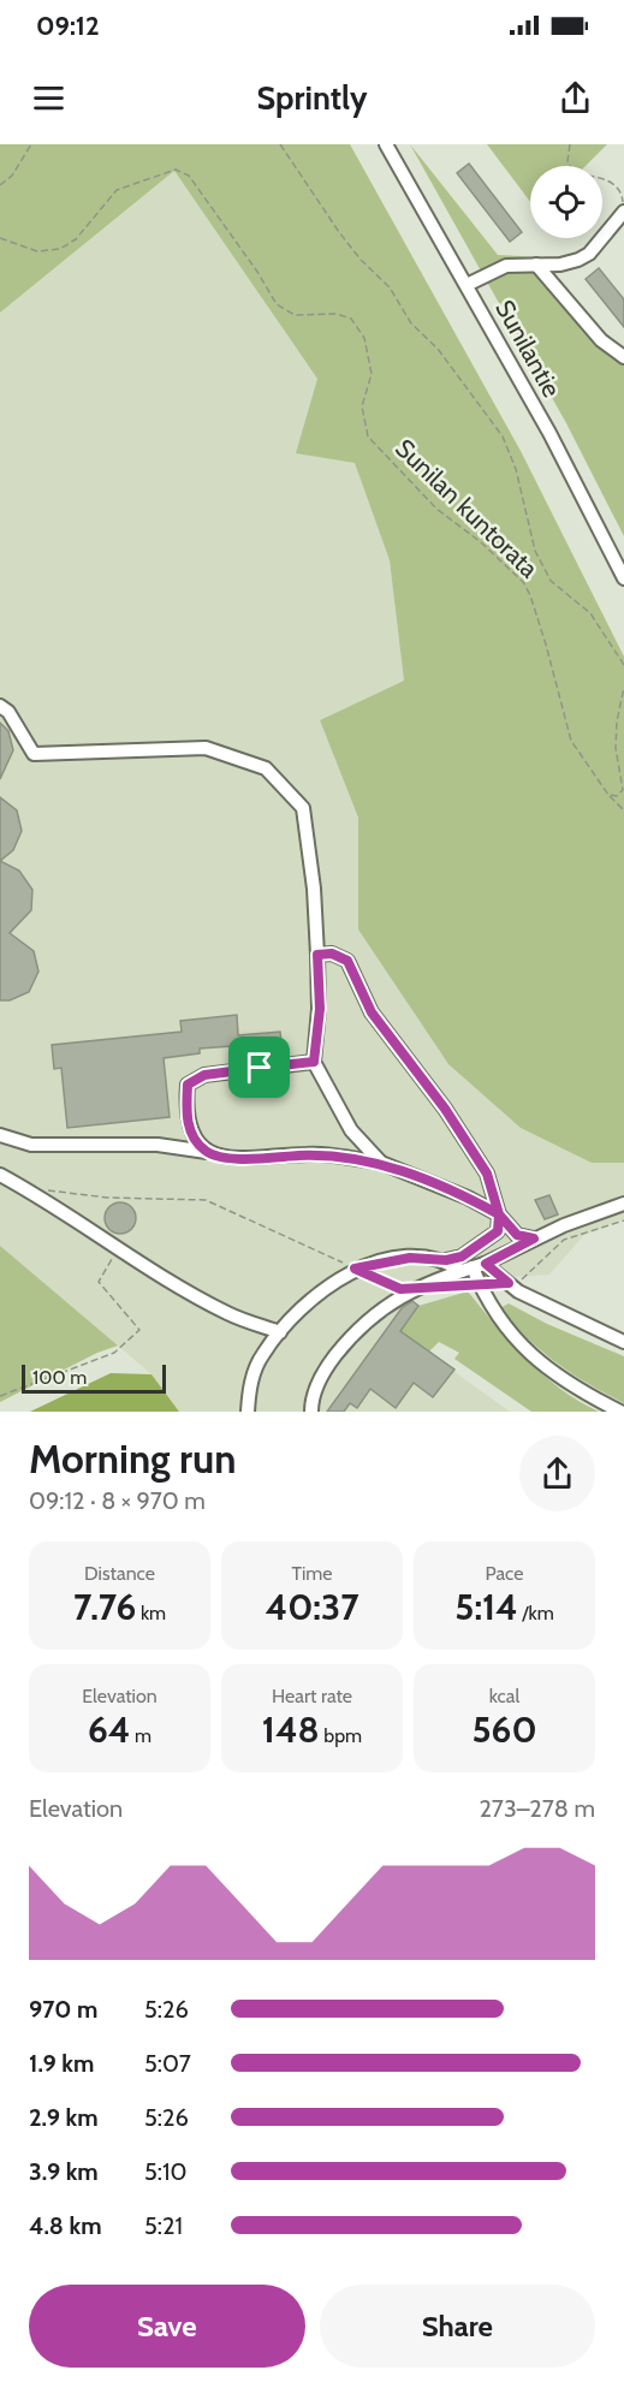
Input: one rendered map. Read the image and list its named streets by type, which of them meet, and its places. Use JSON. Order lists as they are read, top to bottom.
{
  "streets": {
    "street": ["Sunilantie"],
    "path": ["Sunilan kuntorata"]
  },
  "scale_bar": "100 m",
  "page": {
    "status": "09:12",
    "header": "Sprintly",
    "scale": "100 m",
    "heading": ["Morning run", "09:12 · 8 × 970 m"],
    "stats": [
      ["Distance", "7.76 km"],
      ["Time", "40:37"],
      ["Pace", "5:14 /km"],
      ["Elevation", "64 m"],
      ["Heart rate", "148 bpm"],
      ["kcal", "560"]
    ],
    "chart": ["Elevation", "273–278 m"],
    "list": [
      {
        "name": "970 m",
        "note": "5:26"
      },
      {
        "name": "1.9 km",
        "note": "5:07"
      },
      {
        "name": "2.9 km",
        "note": "5:26"
      },
      {
        "name": "3.9 km",
        "note": "5:10"
      },
      {
        "name": "4.8 km",
        "note": "5:21"
      }
    ],
    "buttons": ["Save", "Share"]
  }
}
